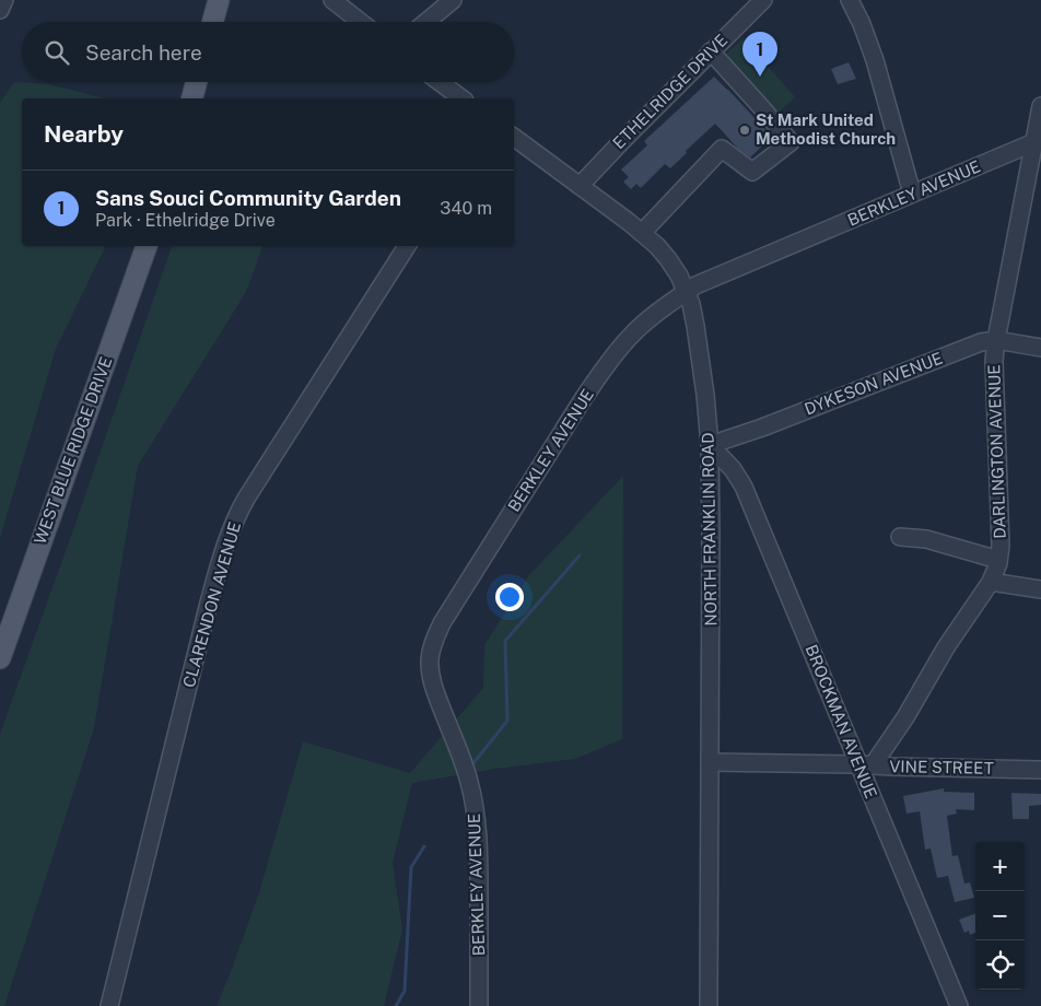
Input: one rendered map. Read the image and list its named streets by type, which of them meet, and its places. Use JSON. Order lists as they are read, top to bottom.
{
  "streets": {
    "main road": ["WEST BLUE RIDGE DRIVE"],
    "street": [
      "ETHELRIDGE DRIVE",
      "BERKLEY AVENUE",
      "DYKESON AVENUE",
      "DARLINGTON AVENUE",
      "NORTH FRANKLIN ROAD",
      "CLARENDON AVENUE",
      "BROCKMAN AVENUE",
      "VINE STREET"
    ]
  },
  "crossings": [
    ["ETHELRIDGE DRIVE", "NORTH FRANKLIN ROAD"],
    ["BERKLEY AVENUE", "DARLINGTON AVENUE"],
    ["BERKLEY AVENUE", "NORTH FRANKLIN ROAD"],
    ["DYKESON AVENUE", "DARLINGTON AVENUE"],
    ["DYKESON AVENUE", "NORTH FRANKLIN ROAD"],
    ["DYKESON AVENUE", "BROCKMAN AVENUE"],
    ["DARLINGTON AVENUE", "BROCKMAN AVENUE"],
    ["DARLINGTON AVENUE", "VINE STREET"],
    ["NORTH FRANKLIN ROAD", "BROCKMAN AVENUE"],
    ["NORTH FRANKLIN ROAD", "VINE STREET"],
    ["BROCKMAN AVENUE", "VINE STREET"]
  ],
  "places": ["St Mark United Methodist Church"],
  "page": {
    "search": "Search here",
    "pins": "1",
    "heading": "Nearby",
    "list": [
      {
        "mark": "1",
        "name": "Sans Souci Community Garden",
        "note": "Park · Ethelridge Drive",
        "value": "340 m"
      }
    ],
    "map_buttons": ["+", "−"]
  }
}
